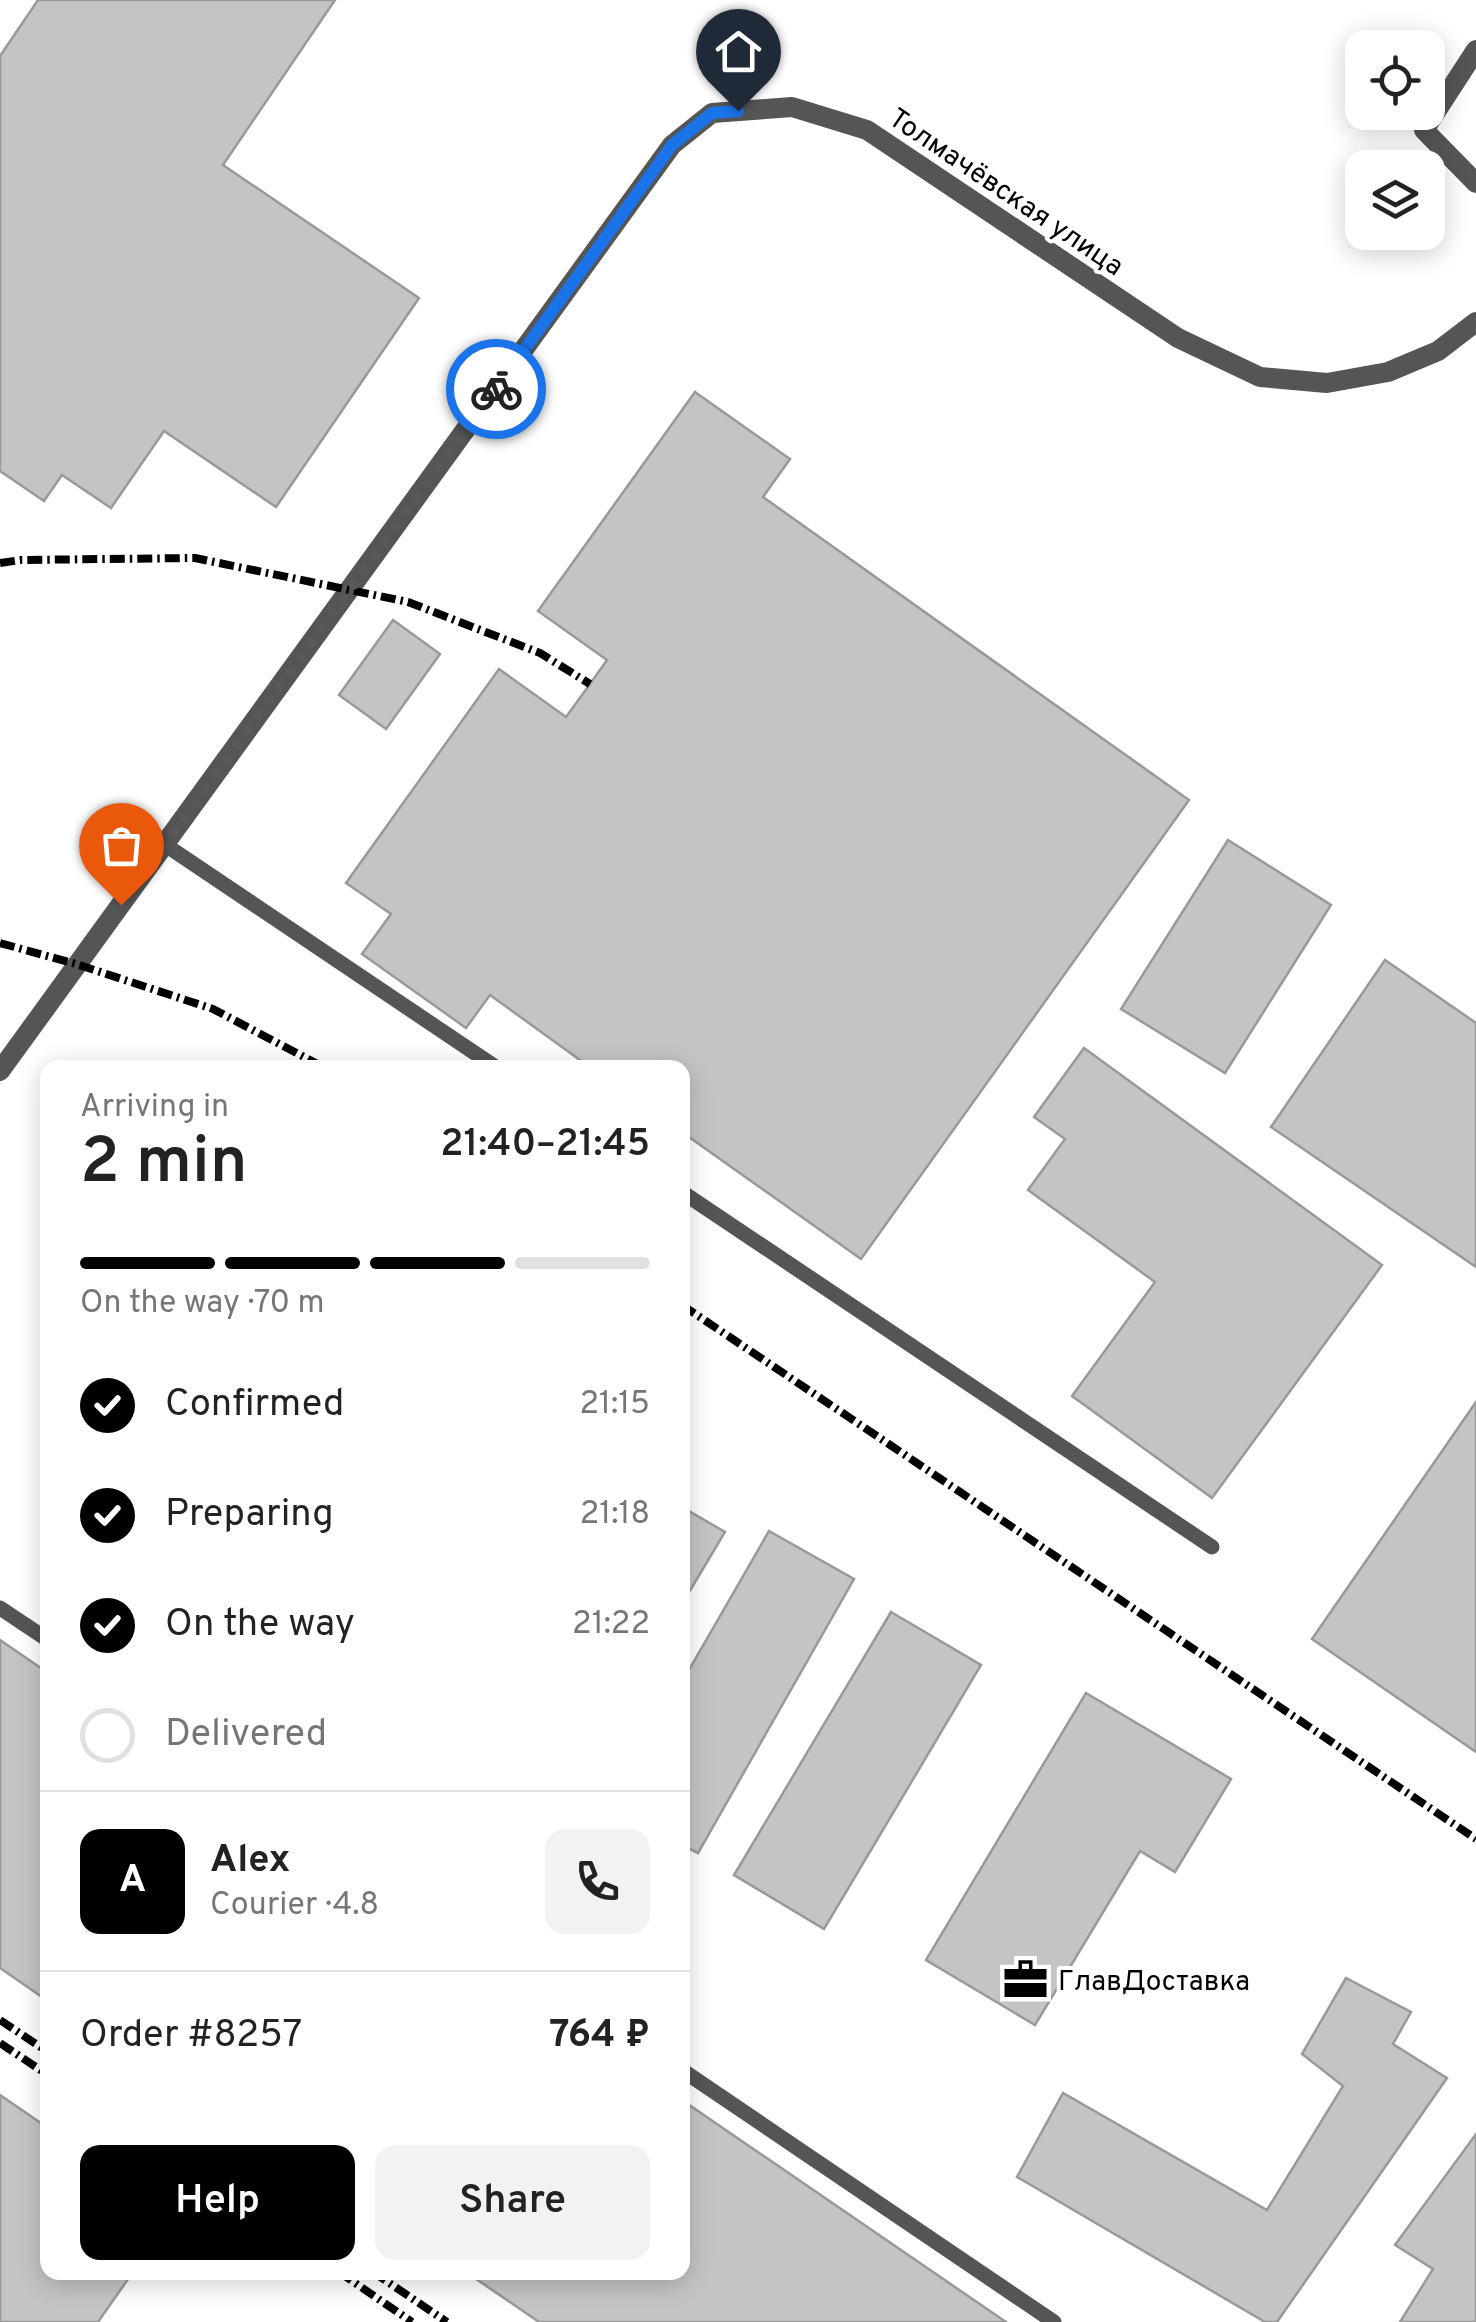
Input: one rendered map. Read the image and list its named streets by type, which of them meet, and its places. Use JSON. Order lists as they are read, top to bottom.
{
  "streets": {
    "street": ["Толмачёвская улица"]
  },
  "places": {
    "office": ["ГлавДоставка"]
  },
  "page": {
    "heading": ["2 min", "Arriving in", "21:40–21:45"],
    "panel": [
      "Alex",
      "Courier · 4.8",
      "Order #8257",
      "764 ₽"
    ],
    "bar": "On the way · 70 m",
    "list": [
      ["Confirmed", "21:15"],
      ["Preparing", "21:18"],
      ["On the way", "21:22"],
      "Delivered"
    ],
    "round": "A",
    "buttons": ["Help", "Share"]
  }
}
